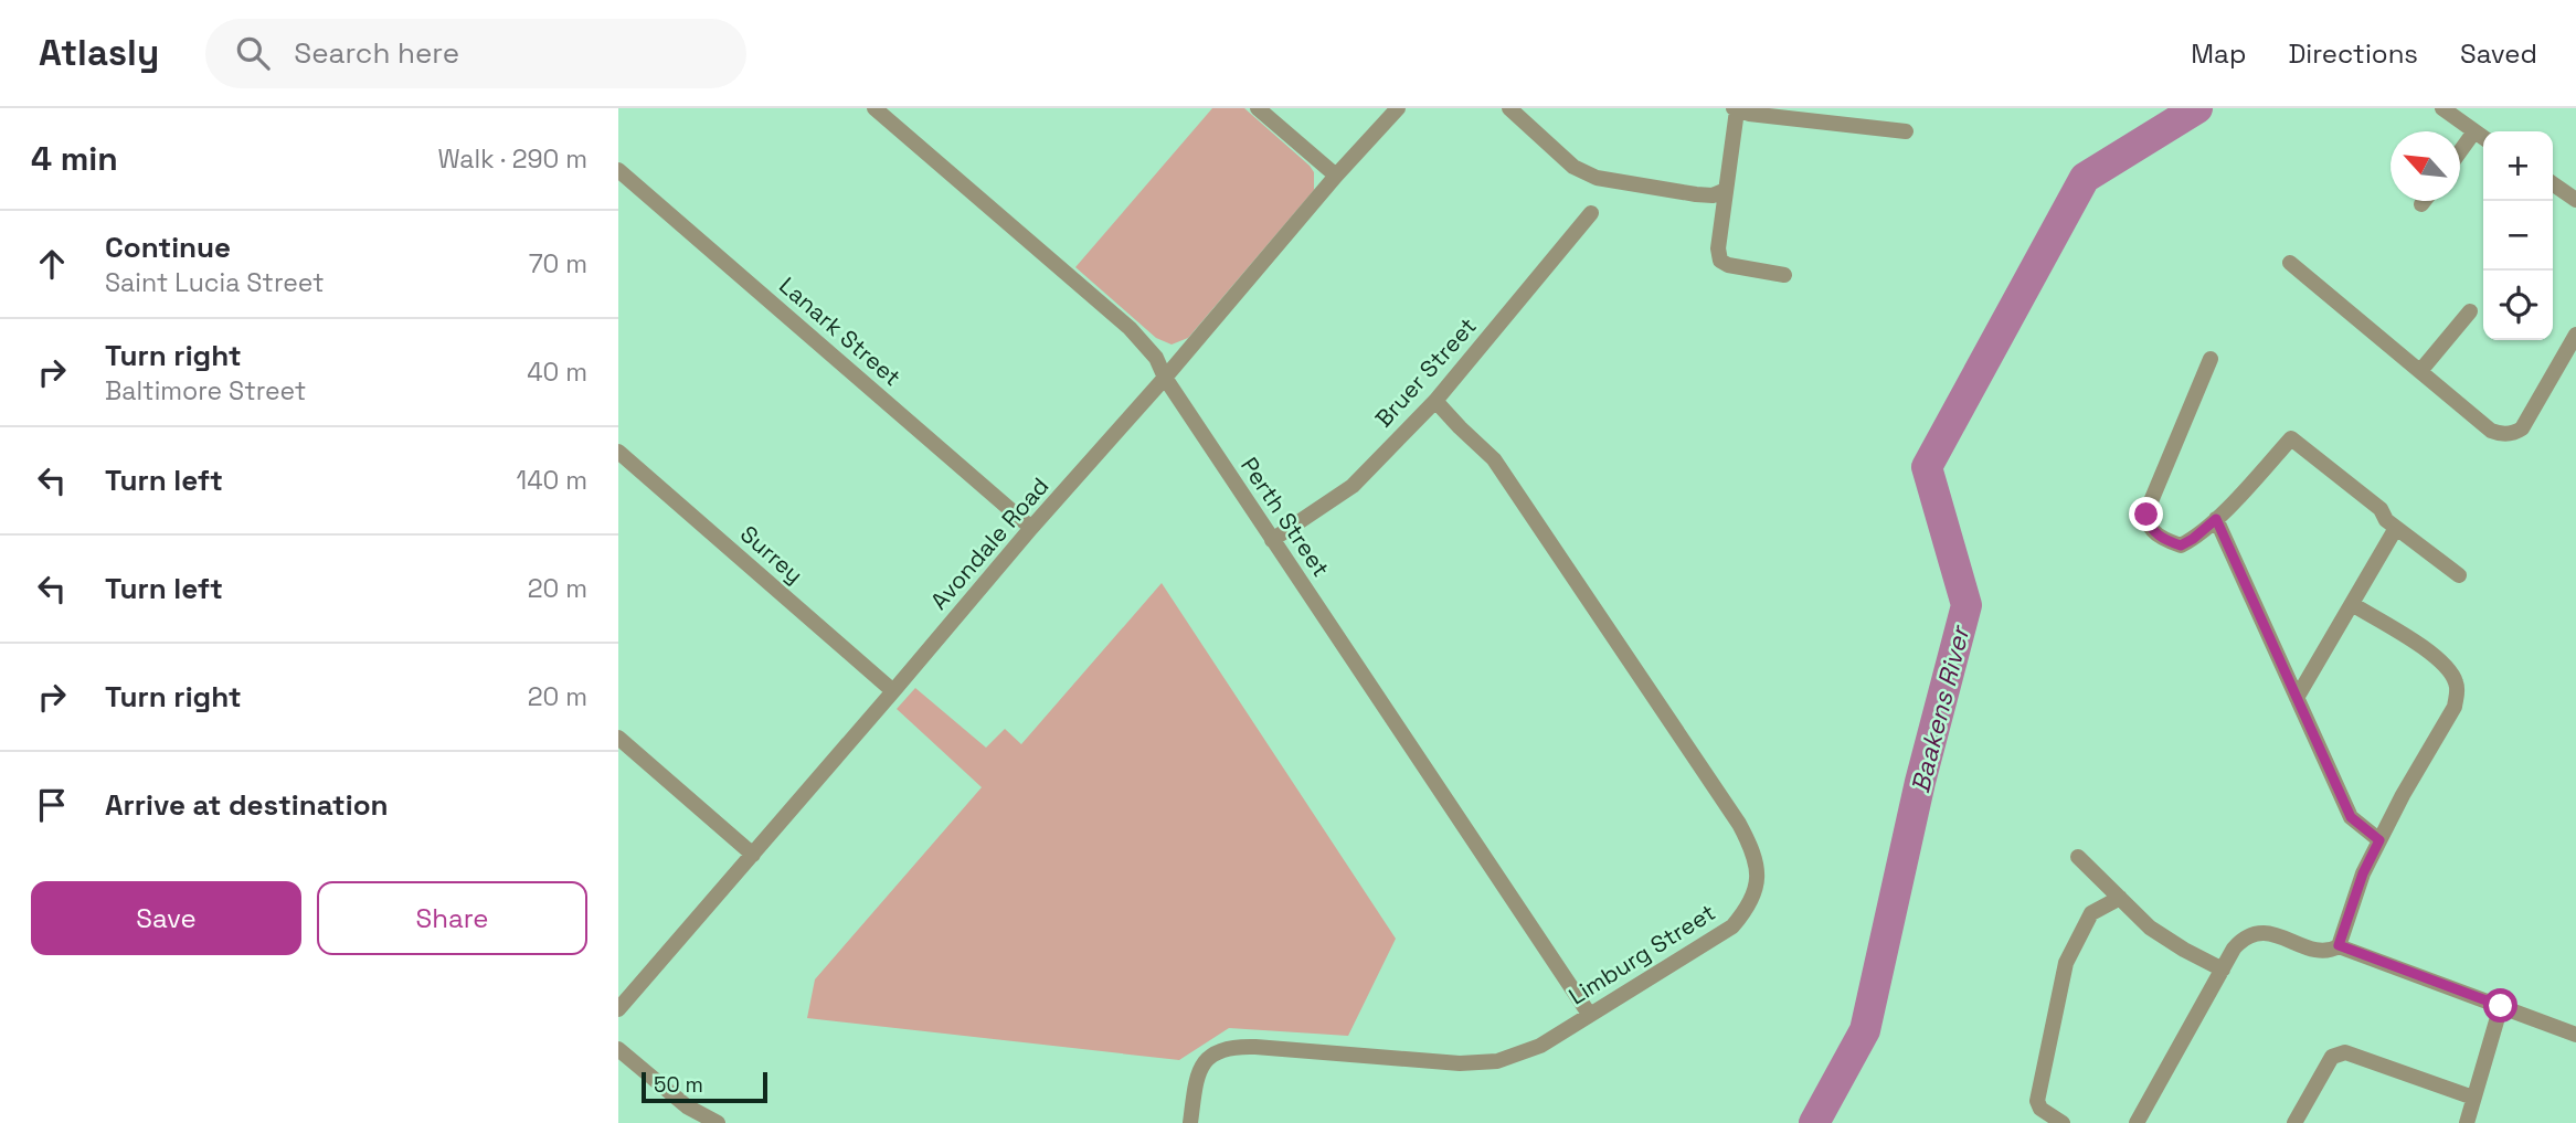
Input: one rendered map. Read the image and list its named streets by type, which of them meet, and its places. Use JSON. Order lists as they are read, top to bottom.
{
  "streets": {
    "street": [
      "Lanark Street",
      "Bruer Street",
      "Perth Street",
      "Avondale Road",
      "Surrey",
      "Limburg Street"
    ]
  },
  "crossings": [
    ["Lanark Street", "Avondale Road"],
    ["Bruer Street", "Perth Street"],
    ["Bruer Street", "Limburg Street"],
    ["Perth Street", "Avondale Road"],
    ["Perth Street", "Limburg Street"],
    ["Avondale Road", "Surrey"]
  ],
  "water": ["Baakens River"],
  "scale_bar": "50 m",
  "north": "top left",
  "page": {
    "header": "Atlasly",
    "search": "Search here",
    "nav": ["Map", "Directions", "Saved"],
    "heading": ["4 min", "Walk · 290 m"],
    "map_buttons": ["+", "−"],
    "list": [
      ["Continue", "Saint Lucia Street", "70 m"],
      ["Turn right", "Baltimore Street", "40 m"],
      ["Turn left", "140 m"],
      ["Turn left", "20 m"],
      ["Turn right", "20 m"],
      "Arrive at destination"
    ],
    "buttons": ["Save", "Share"],
    "scale": "50 m"
  }
}
